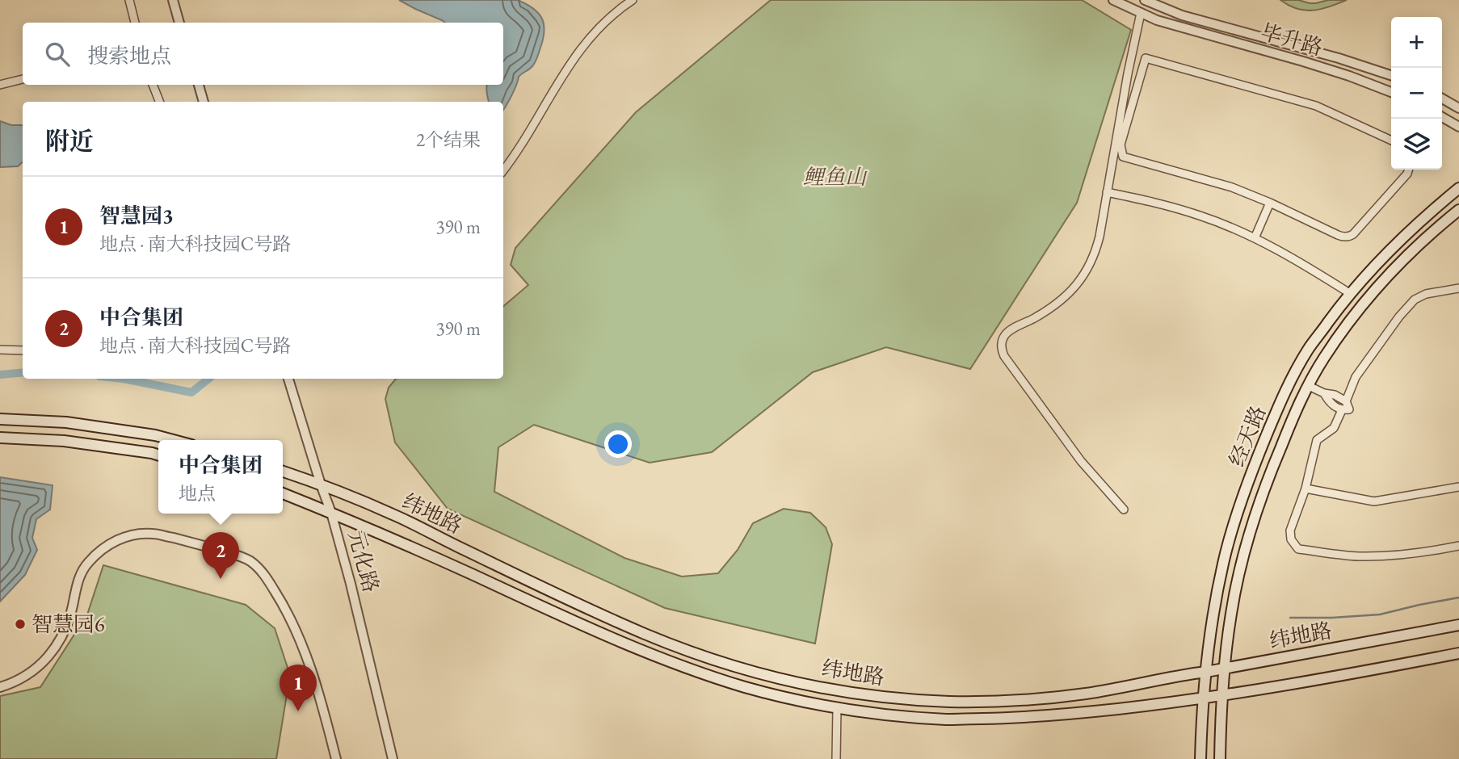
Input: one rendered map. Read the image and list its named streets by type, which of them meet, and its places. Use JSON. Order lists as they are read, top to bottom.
{
  "streets": {
    "main road": ["经天路", "纬地路"],
    "street": ["毕升路", "元化路"]
  },
  "crossings": [
    ["经天路", "纬地路"],
    ["纬地路", "元化路"]
  ],
  "parks": ["鲤鱼山"],
  "places": ["智慧园6"],
  "page": {
    "map_buttons": ["+", "−"],
    "search": "搜索地点",
    "heading": ["附近", "2个结果"],
    "list": [
      {
        "mark": "1",
        "name": "智慧园3",
        "note": "地点 · 南大科技园C号路",
        "value": "390 m"
      },
      {
        "mark": "2",
        "name": "中合集团",
        "note": "地点 · 南大科技园C号路",
        "value": "390 m"
      }
    ],
    "popup": ["中合集团", "地点"],
    "pins": ["2", "1"]
  }
}
